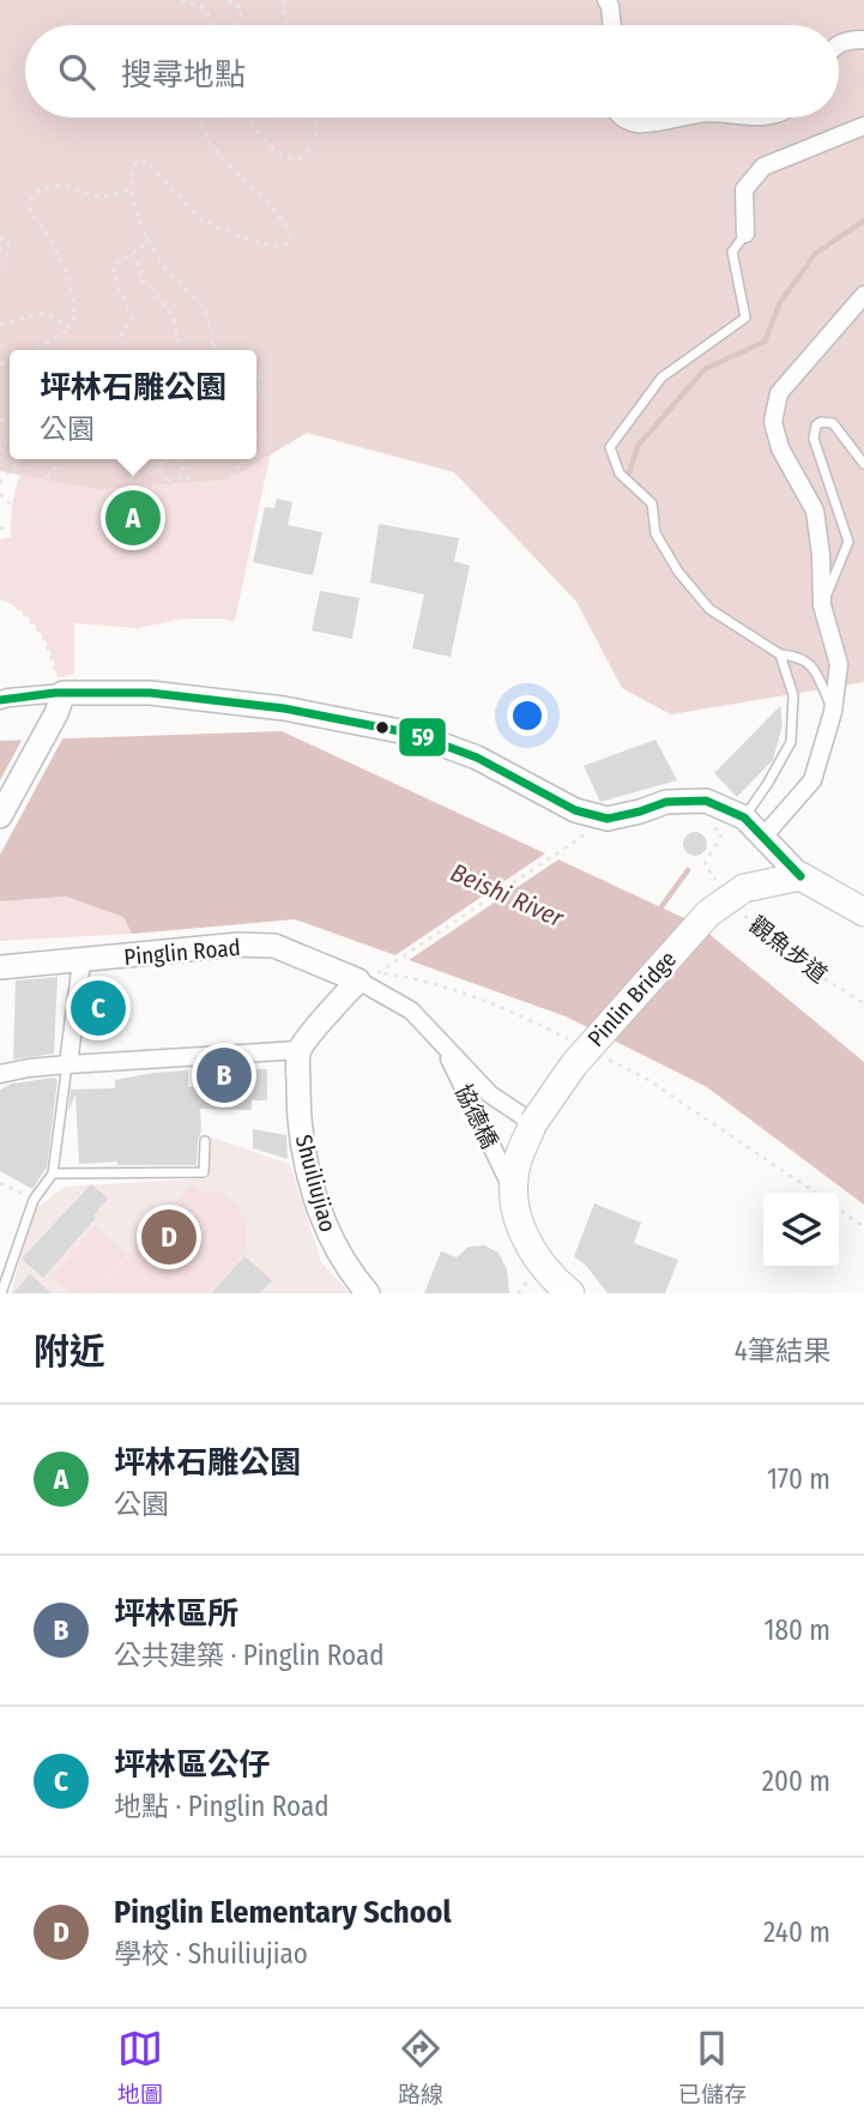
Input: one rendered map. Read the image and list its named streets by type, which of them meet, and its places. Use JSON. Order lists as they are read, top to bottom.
{
  "streets": {
    "main road": ["Pinlin Bridge"],
    "street": ["Pinglin Road", "協德橋", "Shuiliujiao"],
    "path": ["觀魚步道"]
  },
  "crossings": [
    ["觀魚步道", "Pinlin Bridge"],
    ["Pinglin Road", "協德橋"],
    ["Pinlin Bridge", "協德橋"]
  ],
  "water": ["Beishi River"],
  "lines": ["transit line 59"],
  "page": {
    "search": "搜尋地點",
    "popup": ["坪林石雕公園", "公園"],
    "pins": [
      "A",
      "C",
      "B",
      "D"
    ],
    "heading": ["附近", "4筆結果"],
    "list": [
      {
        "mark": "A",
        "name": "坪林石雕公園",
        "note": "公園",
        "value": "170 m"
      },
      {
        "mark": "B",
        "name": "坪林區所",
        "note": "公共建築 · Pinglin Road",
        "value": "180 m"
      },
      {
        "mark": "C",
        "name": "坪林區公仔",
        "note": "地點 · Pinglin Road",
        "value": "200 m"
      },
      {
        "mark": "D",
        "name": "Pinglin Elementary School",
        "note": "學校 · Shuiliujiao",
        "value": "240 m"
      }
    ],
    "nav": ["地圖", "路線", "已儲存"]
  }
}
